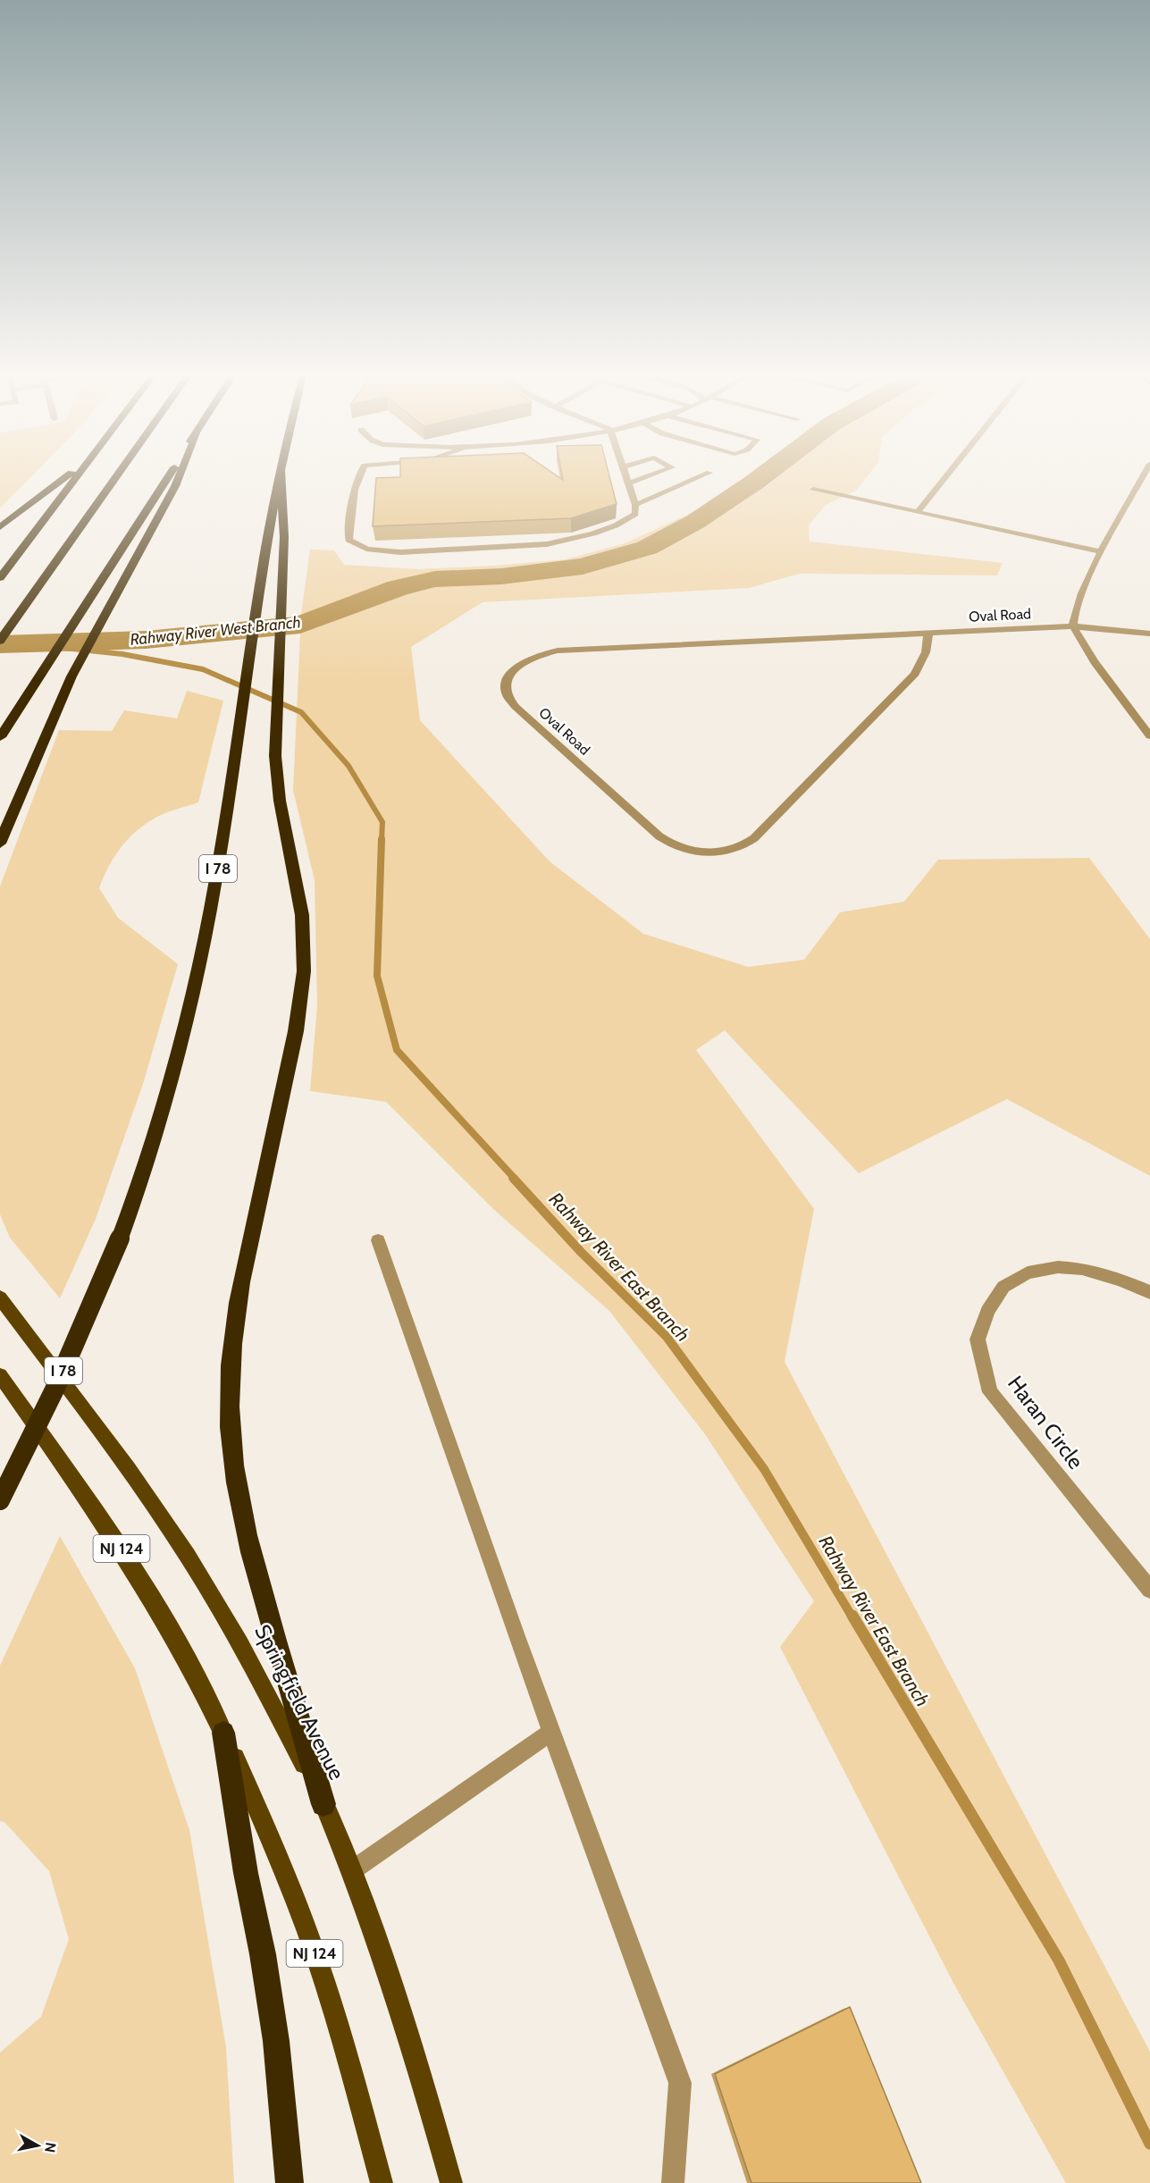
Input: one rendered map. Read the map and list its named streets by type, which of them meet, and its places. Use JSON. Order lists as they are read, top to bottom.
{
  "streets": {
    "highway": ["I 78"],
    "main road": ["NJ 124", "Springfield Avenue"],
    "street": ["Oval Road", "Haran Circle"]
  },
  "water": ["Rahway River West Branch", "Rahway River East Branch"],
  "north": "right"
}
